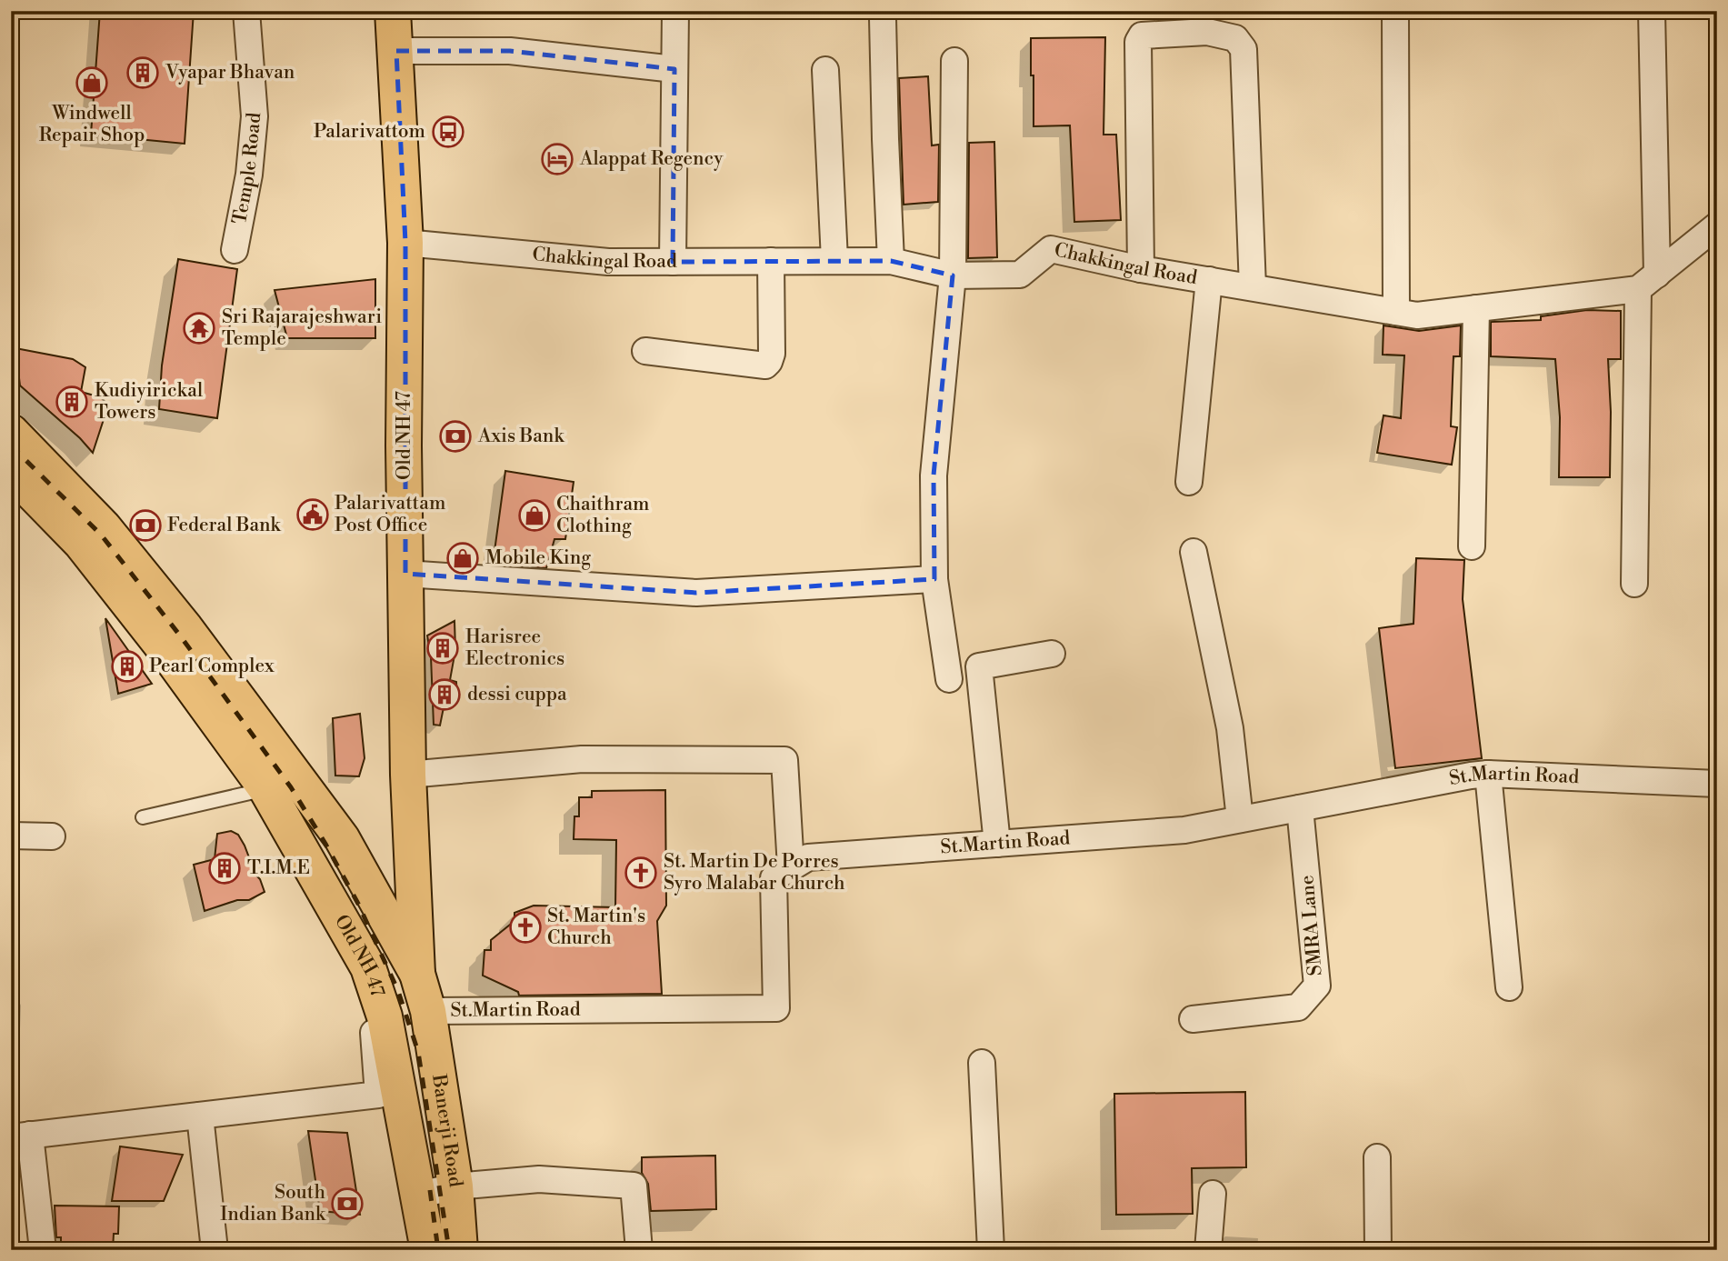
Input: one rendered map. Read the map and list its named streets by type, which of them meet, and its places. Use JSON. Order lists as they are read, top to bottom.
{
  "streets": {
    "main road": ["Old NH 47", "Banerji Road"],
    "street": [
      "Temple Road",
      "Chakkingal Road",
      "St.Martin Road",
      "SMRA Lane"
    ]
  },
  "crossings": [
    ["Chakkingal Road", "Old NH 47"],
    ["Old NH 47", "St.Martin Road"],
    ["Old NH 47", "Banerji Road"],
    ["St.Martin Road", "SMRA Lane"],
    ["St.Martin Road", "Banerji Road"]
  ],
  "places": {
    "building": [
      "Vyapar Bhavan",
      "Kudiyirickal Towers",
      "Harisree Electronics",
      "Pearl Complex",
      "dessi cuppa",
      "T.I.M.E"
    ],
    "shop": ["Windwell Repair Shop", "Chaithram Clothing", "Mobile King"],
    "bus stop": ["Palarivattom"],
    "hotel": ["Alappat Regency"],
    "temple": ["Sri Rajarajeshwari Temple"],
    "bank": ["Axis Bank", "Federal Bank", "South Indian Bank"],
    "public building": ["Palarivattam Post Office"],
    "church": ["St. Martin De Porres Syro Malabar Church", "St. Martin's Church"]
  }
}
